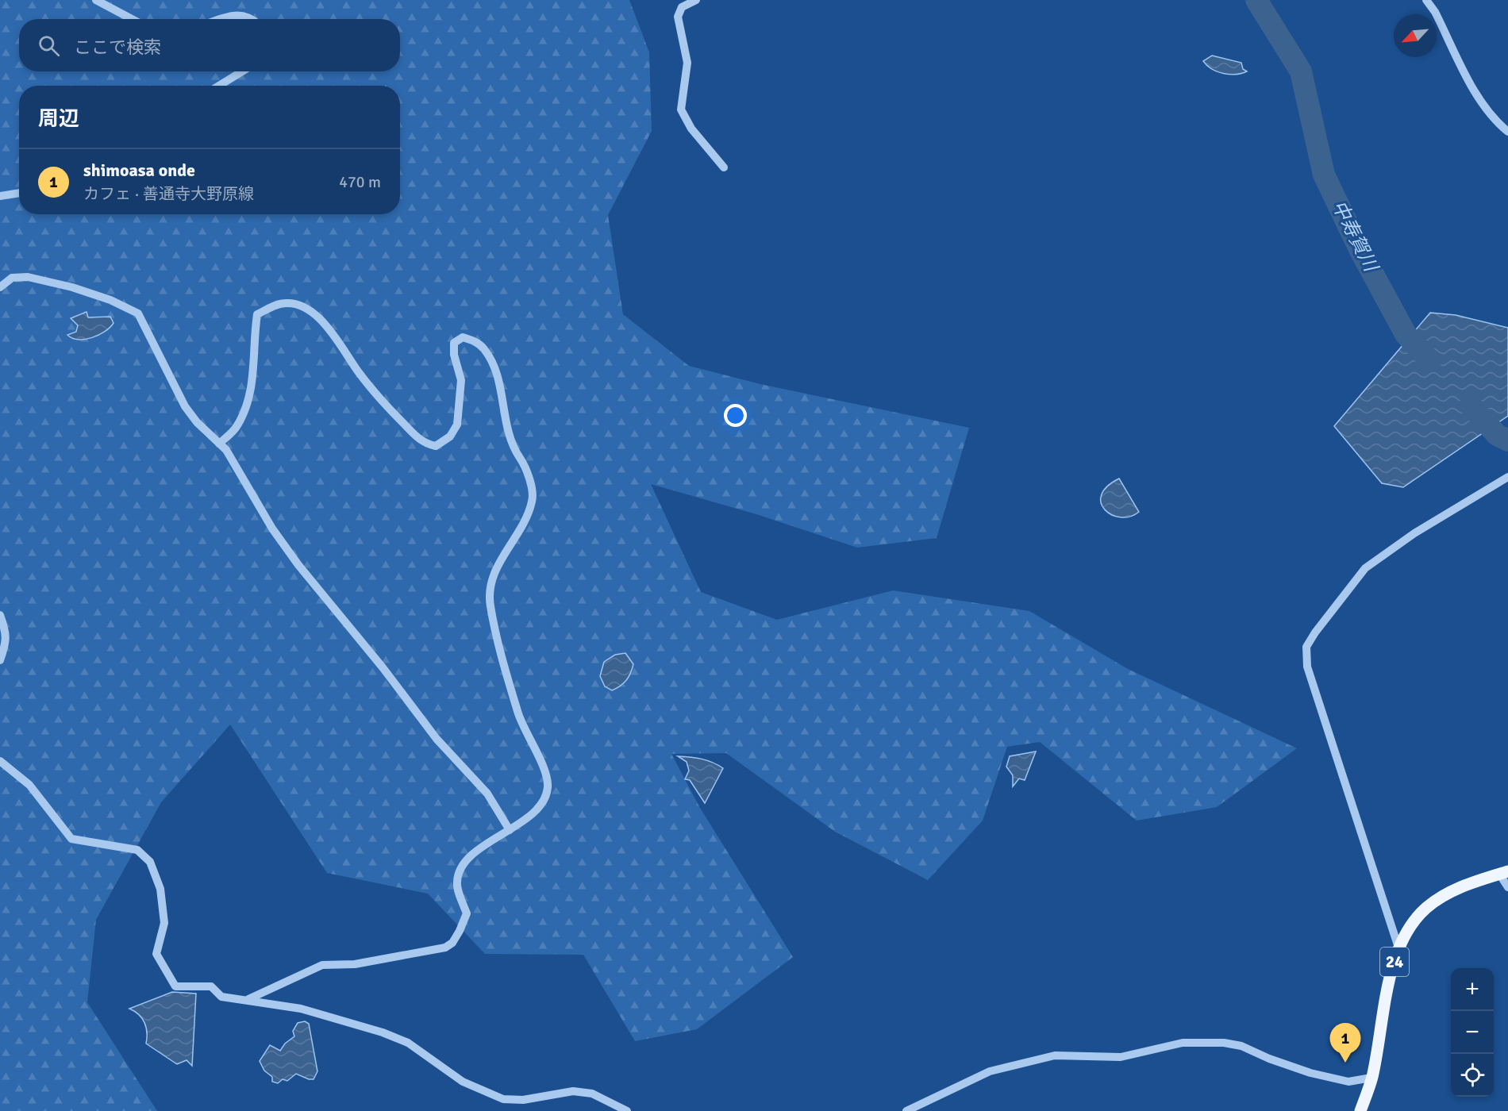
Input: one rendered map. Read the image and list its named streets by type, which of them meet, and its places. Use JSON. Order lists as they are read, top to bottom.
{
  "streets": {
    "main road": ["24"]
  },
  "water": ["中寿賀川"],
  "north": "bottom left",
  "page": {
    "search": "ここで検索",
    "heading": "周辺",
    "list": [
      {
        "mark": "1",
        "name": "shimoasa onde",
        "note": "カフェ · 善通寺大野原線",
        "value": "470 m"
      }
    ],
    "map_buttons": ["+", "−"],
    "pins": "1"
  }
}
